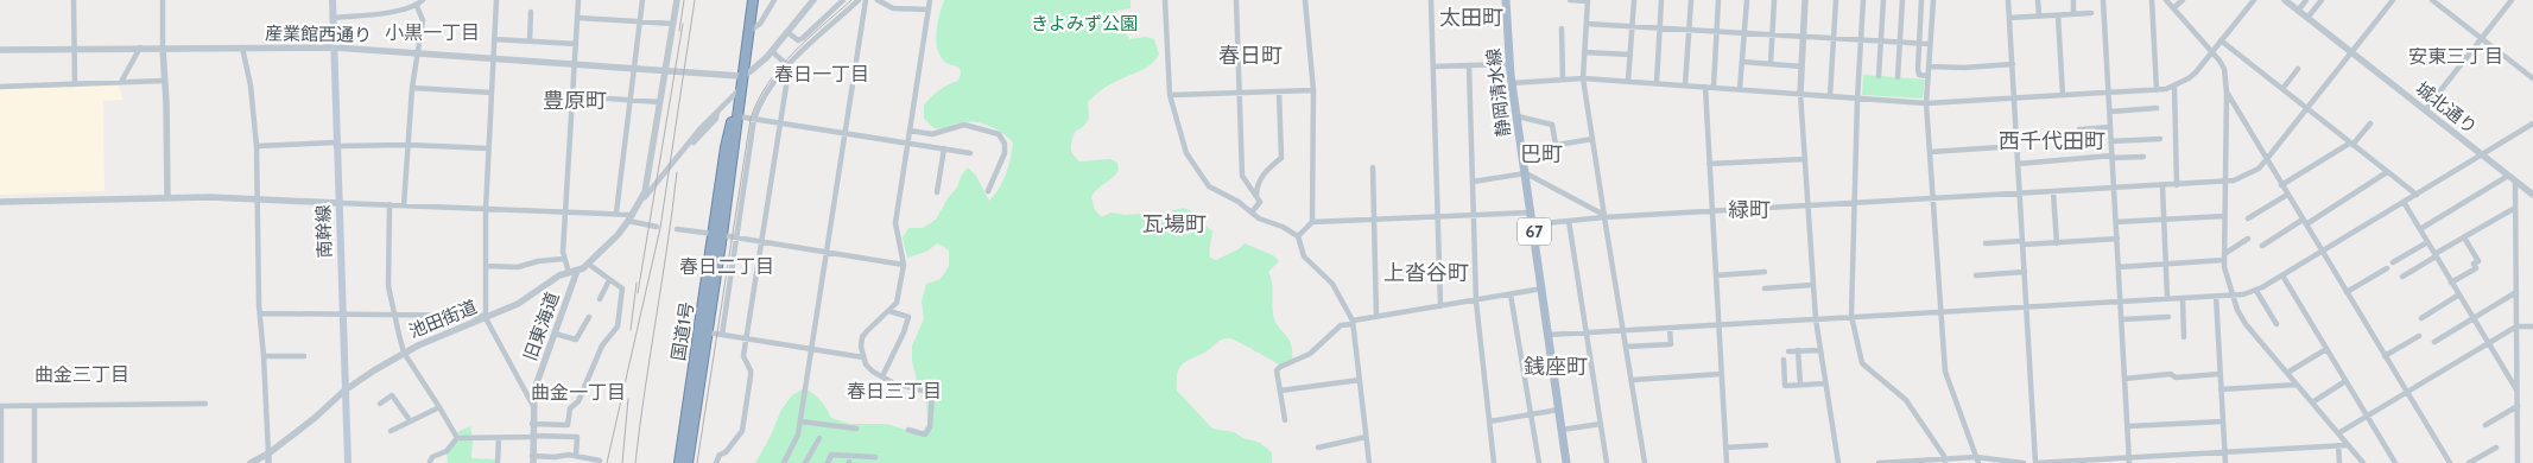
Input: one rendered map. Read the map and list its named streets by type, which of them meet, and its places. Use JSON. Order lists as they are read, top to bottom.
{
  "streets": {
    "highway": ["国道1号"],
    "main road": ["静岡清水線", "南幹線", "67"],
    "street": [
      "産業館西通り",
      "城北通り",
      "池田街道",
      "旧東海道"
    ]
  },
  "crossings": [
    ["産業館西通り", "南幹線"],
    ["産業館西通り", "池田街道"],
    ["産業館西通り", "国道1号"],
    ["南幹線", "池田街道"],
    ["池田街道", "旧東海道"]
  ],
  "districts": [
    "太田町",
    "小黒一丁目",
    "春日町",
    "安東三丁目",
    "春日一丁目",
    "豊原町",
    "西千代田町",
    "巴町",
    "緑町",
    "瓦場町",
    "春日二丁目",
    "上沓谷町",
    "銭座町",
    "曲金三丁目",
    "春日三丁目",
    "曲金一丁目"
  ],
  "parks": ["きよみず公園"]
}
